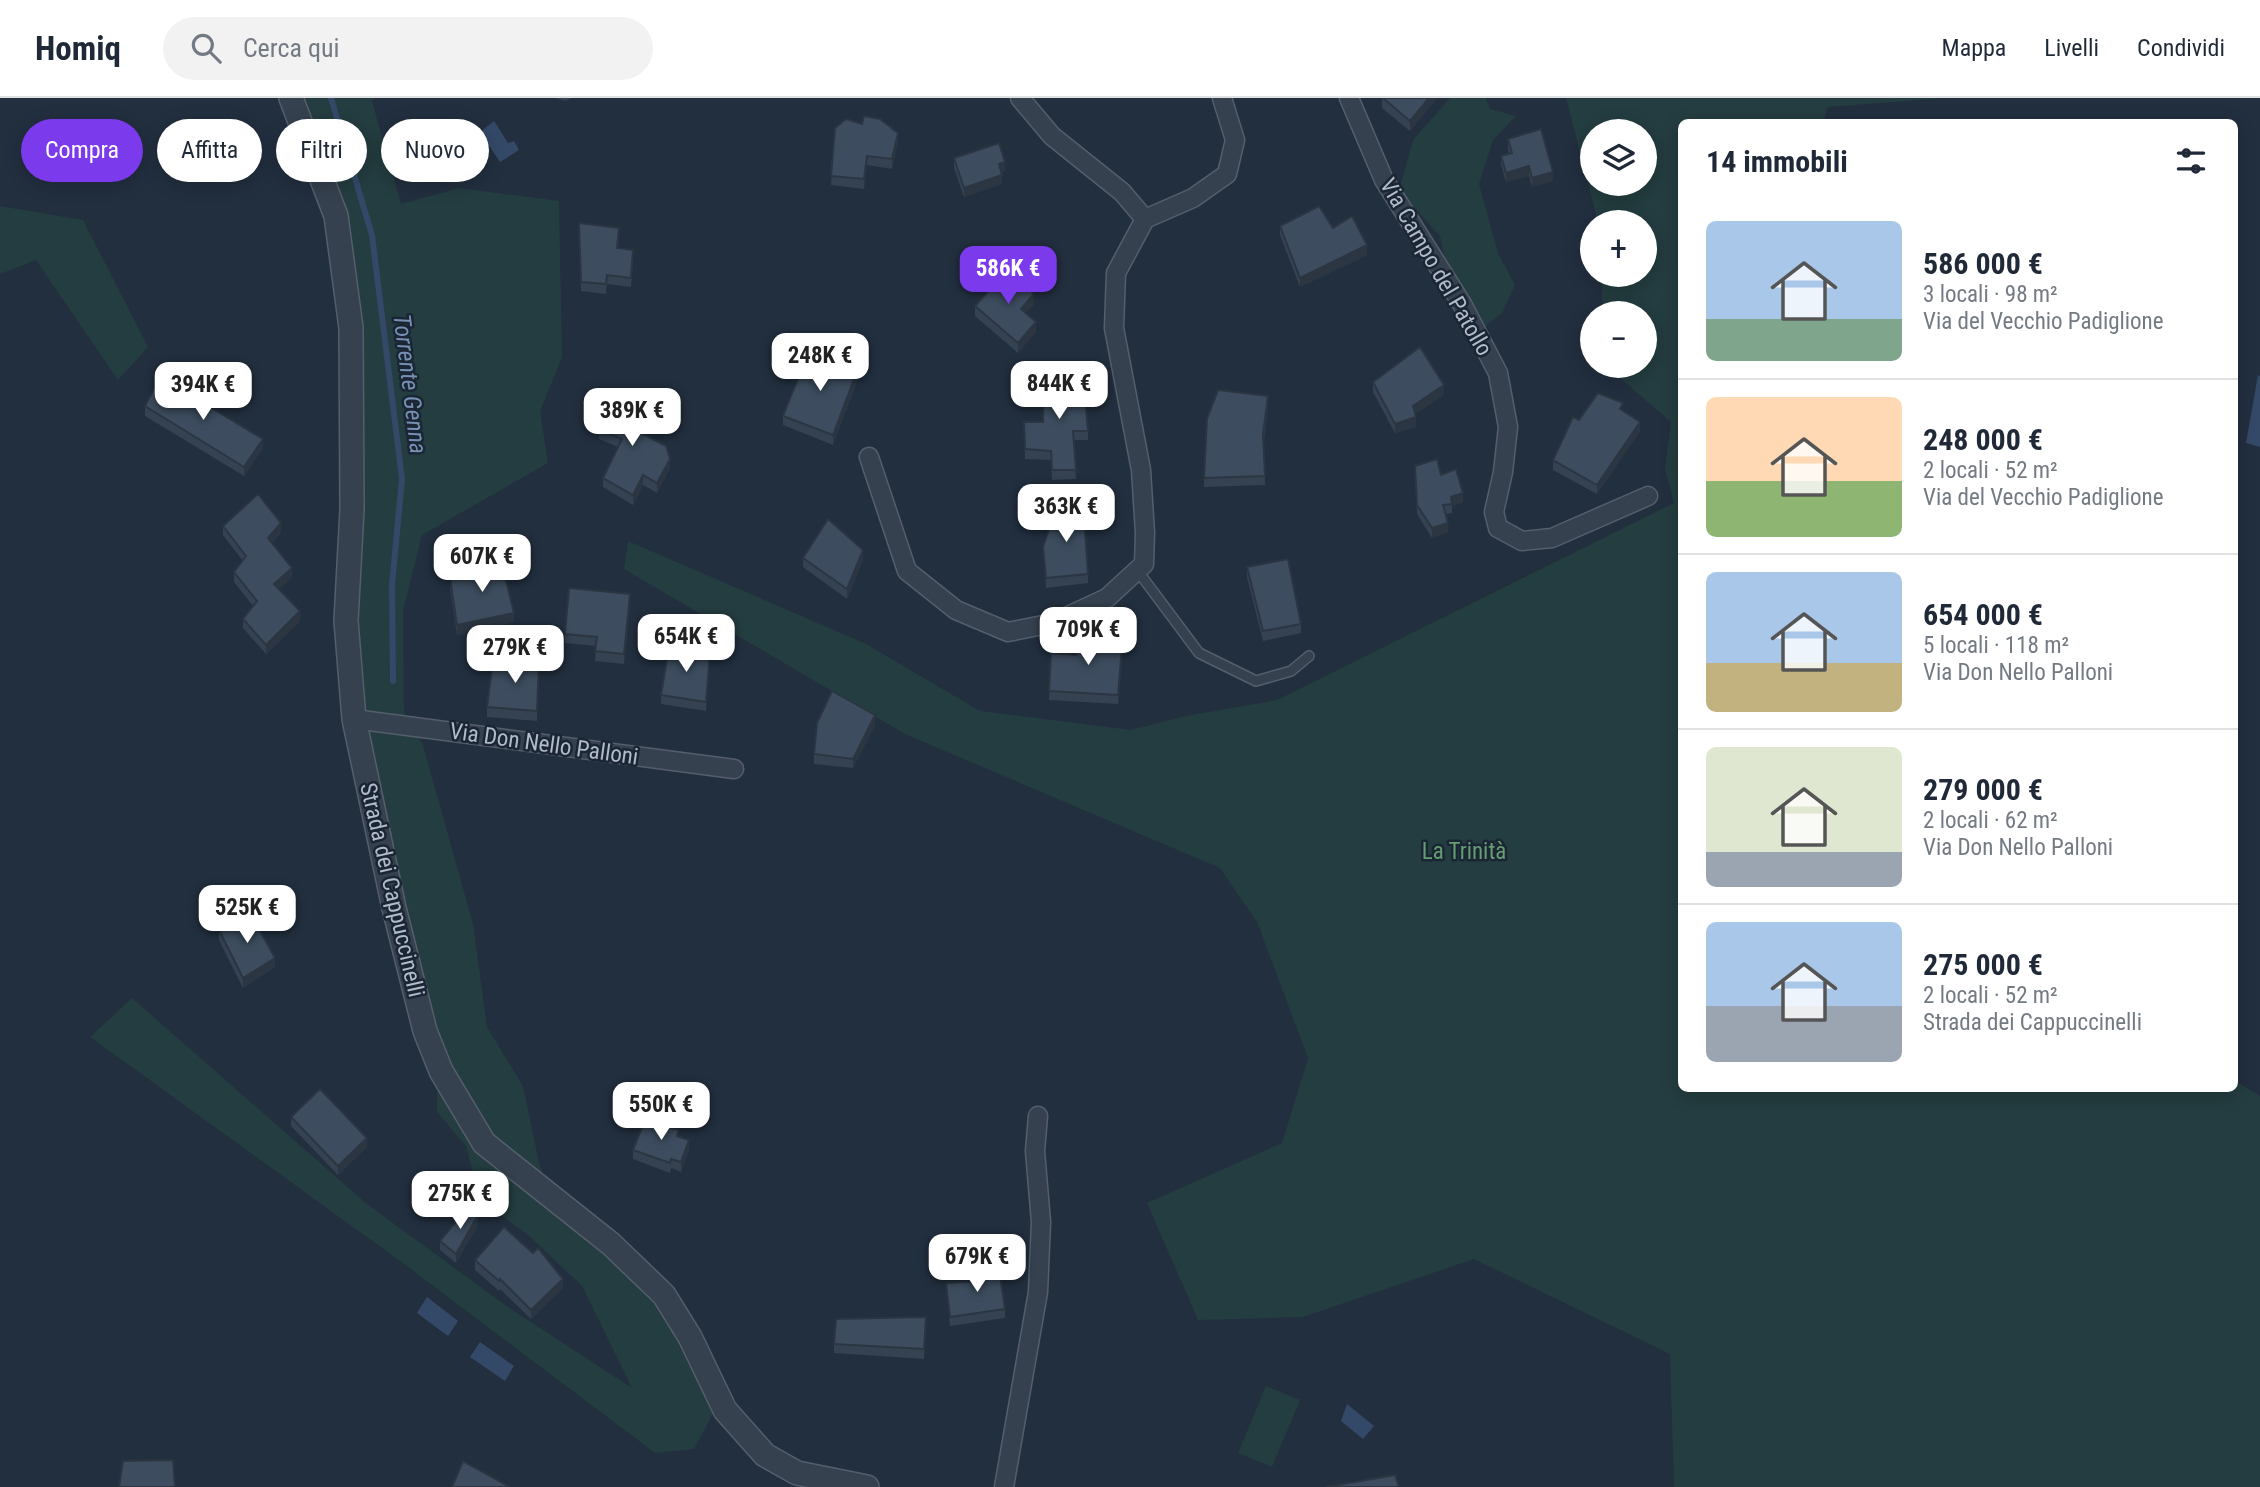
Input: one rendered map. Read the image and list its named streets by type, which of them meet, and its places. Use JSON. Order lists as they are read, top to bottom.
{
  "streets": {
    "street": ["Via Campo del Patollo", "Via Don Nello Palloni", "Strada dei Cappuccinelli"]
  },
  "crossings": [
    ["Via Don Nello Palloni", "Strada dei Cappuccinelli"]
  ],
  "water": ["Torrente Genna"],
  "parks": ["La Trinità"],
  "page": {
    "header": "Homiq",
    "search": "Cerca qui",
    "nav": ["Mappa", "Livelli", "Condividi"],
    "map_buttons": ["+", "−"],
    "chip": [
      "Compra",
      "Affitta",
      "Filtri",
      "Nuovo"
    ],
    "heading": "14 immobili",
    "list": [
      {
        "name": "586 000 €",
        "note": "3 locali · 98 m² · Via del Vecchio Padiglione"
      },
      {
        "name": "248 000 €",
        "note": "2 locali · 52 m² · Via del Vecchio Padiglione"
      },
      {
        "name": "654 000 €",
        "note": "5 locali · 118 m² · Via Don Nello Palloni"
      },
      {
        "name": "279 000 €",
        "note": "2 locali · 62 m² · Via Don Nello Palloni"
      },
      {
        "name": "275 000 €",
        "note": "2 locali · 52 m² · Strada dei Cappuccinelli"
      }
    ],
    "price": [
      "586K €",
      "248K €",
      "844K €",
      "394K €",
      "389K €",
      "363K €",
      "607K €",
      "709K €",
      "654K €",
      "279K €",
      "525K €",
      "550K €",
      "275K €",
      "679K €"
    ]
  }
}
